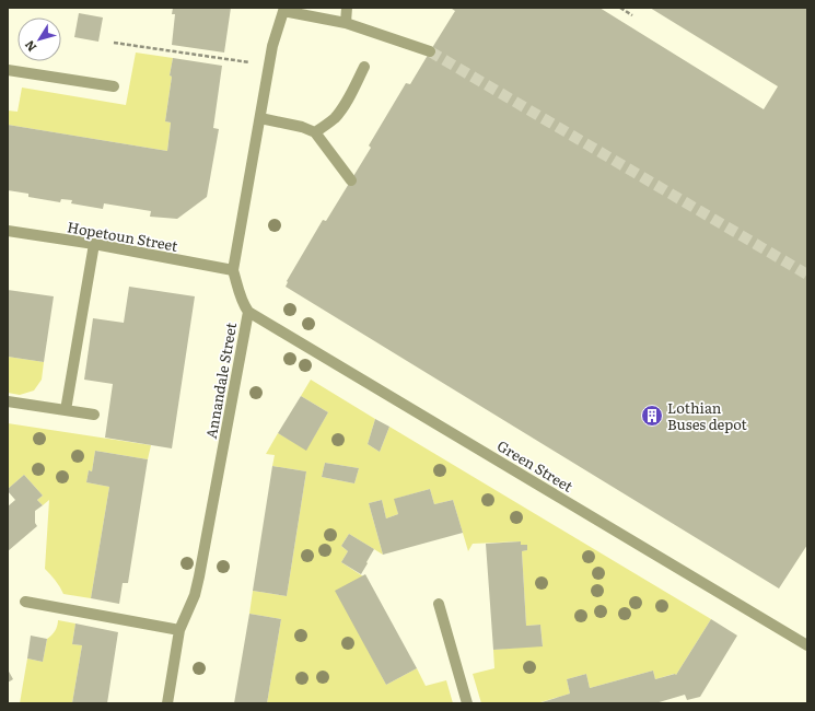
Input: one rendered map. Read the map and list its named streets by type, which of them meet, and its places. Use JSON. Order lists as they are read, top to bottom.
{
  "streets": {
    "street": ["Hopetoun Street", "Annandale Street", "Green Street"]
  },
  "crossings": [
    ["Hopetoun Street", "Annandale Street"],
    ["Annandale Street", "Green Street"]
  ],
  "places": {
    "building": ["Lothian Buses depot"]
  },
  "north": "bottom left"
}
